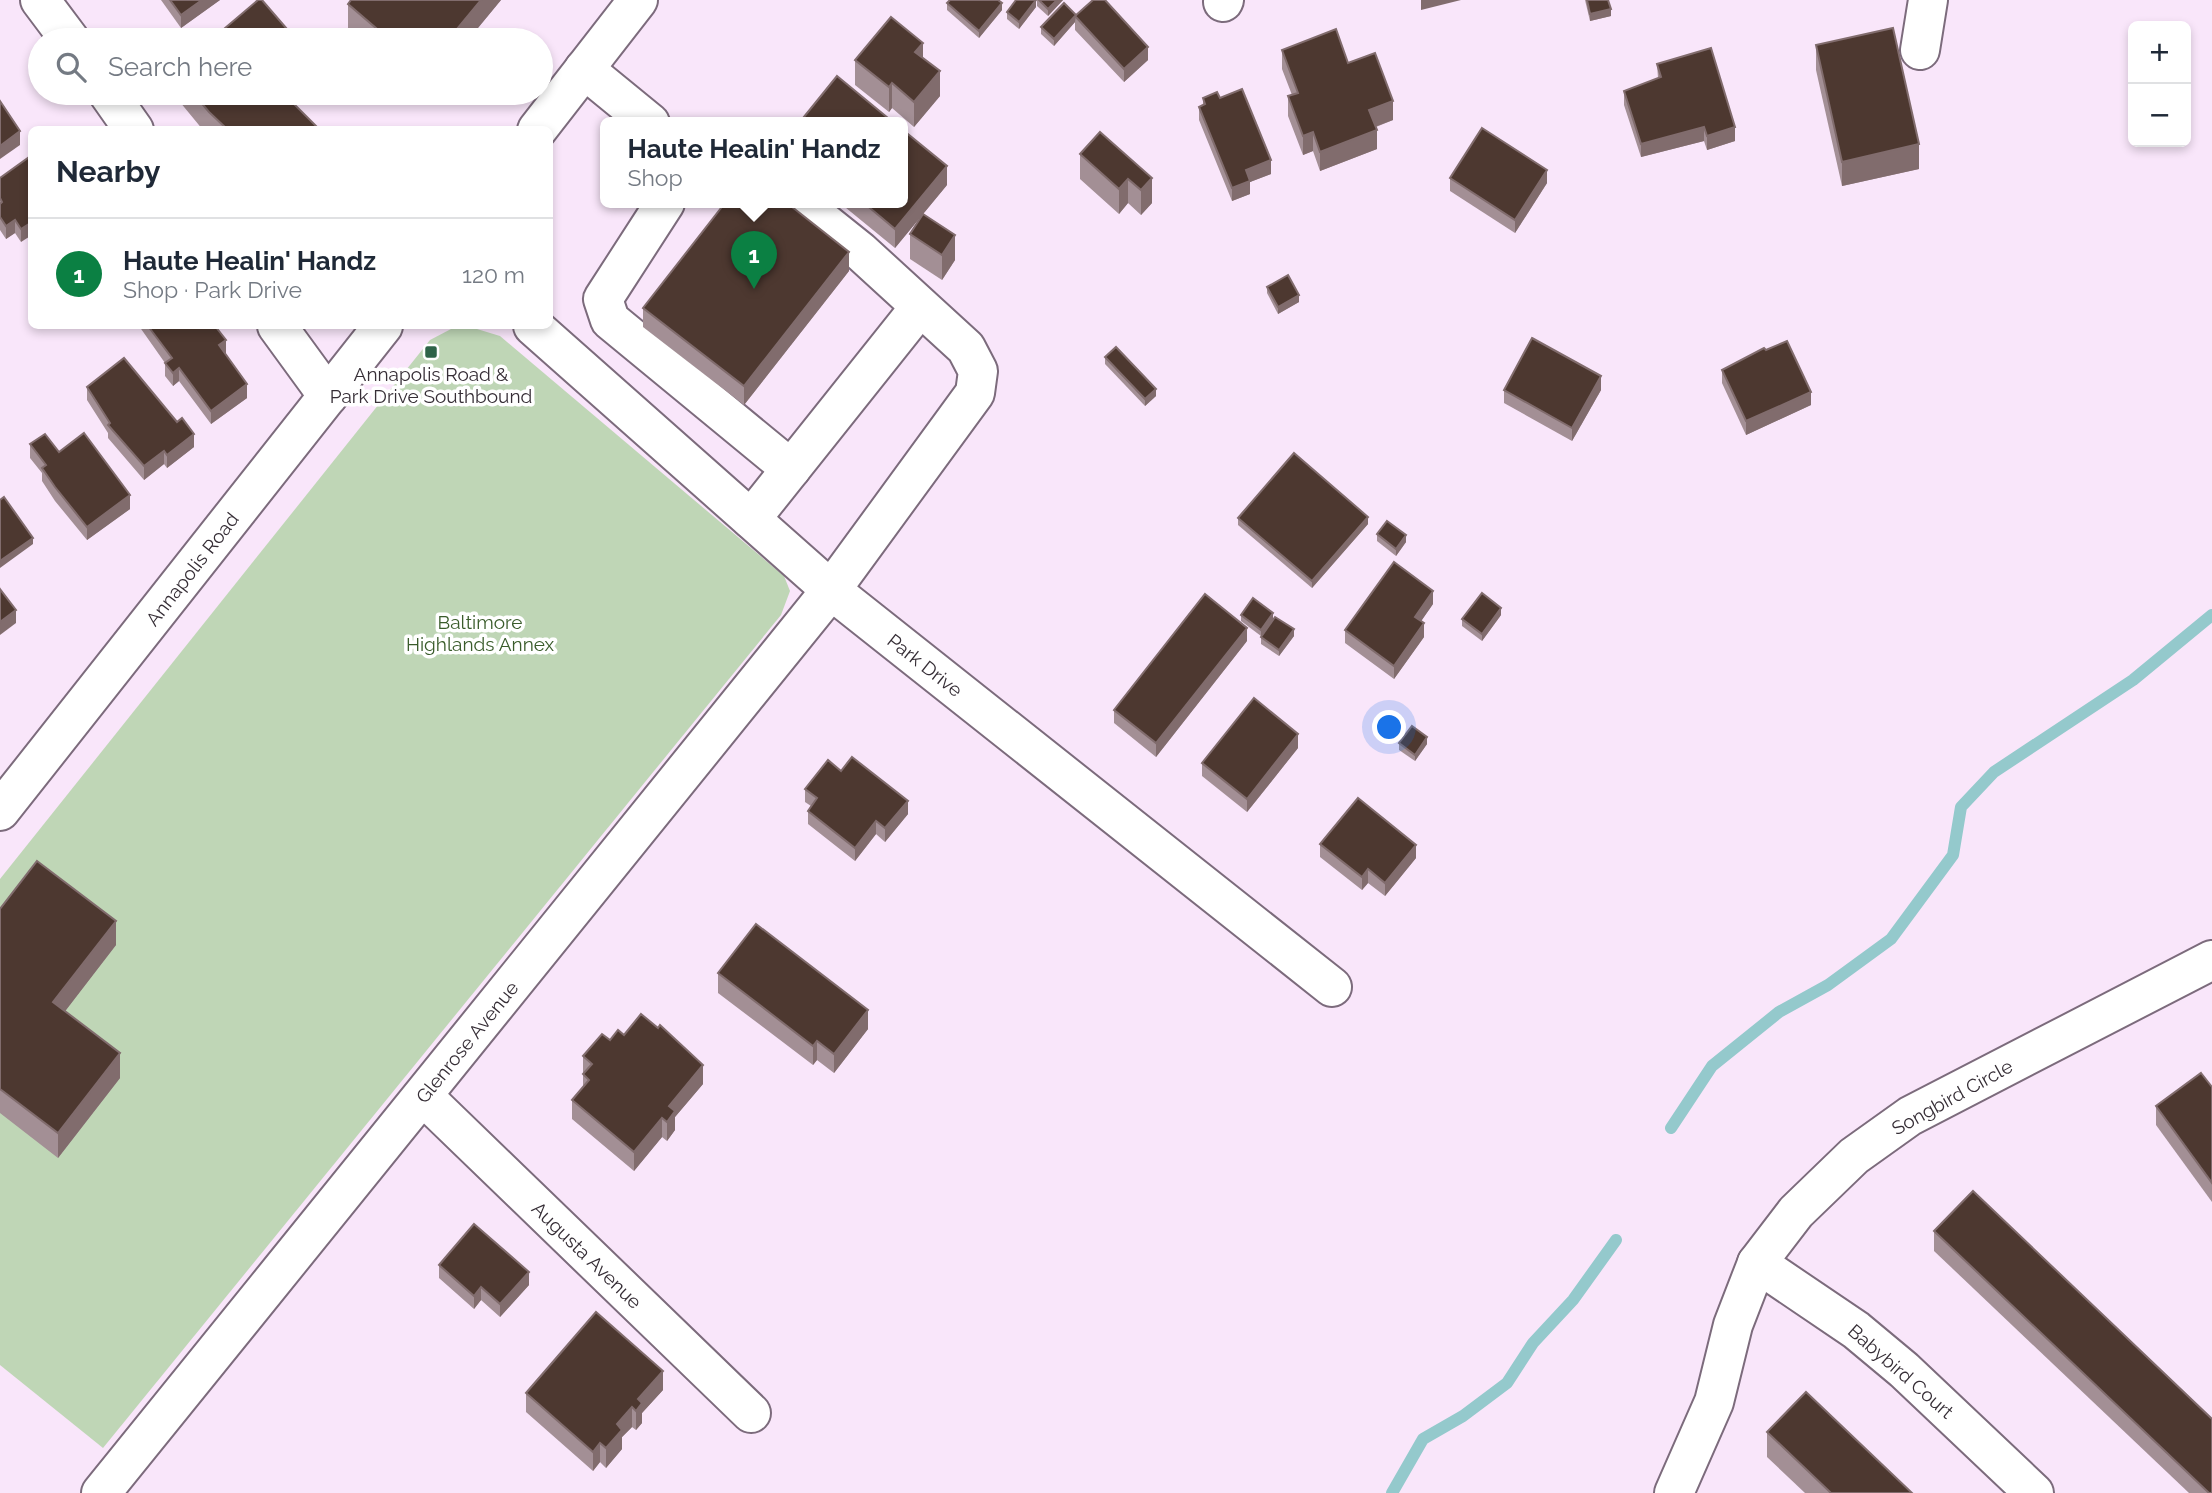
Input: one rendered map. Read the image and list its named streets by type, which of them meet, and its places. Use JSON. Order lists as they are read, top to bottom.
{
  "streets": {
    "street": [
      "Annapolis Road",
      "Park Drive",
      "Glenrose Avenue",
      "Songbird Circle",
      "Augusta Avenue",
      "Babybird Court"
    ]
  },
  "crossings": [
    ["Park Drive", "Glenrose Avenue"],
    ["Glenrose Avenue", "Augusta Avenue"],
    ["Songbird Circle", "Babybird Court"]
  ],
  "parks": ["Baltimore Highlands Annex"],
  "places": {
    "transit": ["Annapolis Road & Park Drive Southbound"]
  },
  "page": {
    "map_buttons": ["+", "−"],
    "search": "Search here",
    "popup": ["Haute Healin' Handz", "Shop"],
    "heading": "Nearby",
    "list": [
      {
        "mark": "1",
        "name": "Haute Healin' Handz",
        "note": "Shop · Park Drive",
        "value": "120 m"
      }
    ],
    "pins": "1"
  }
}
